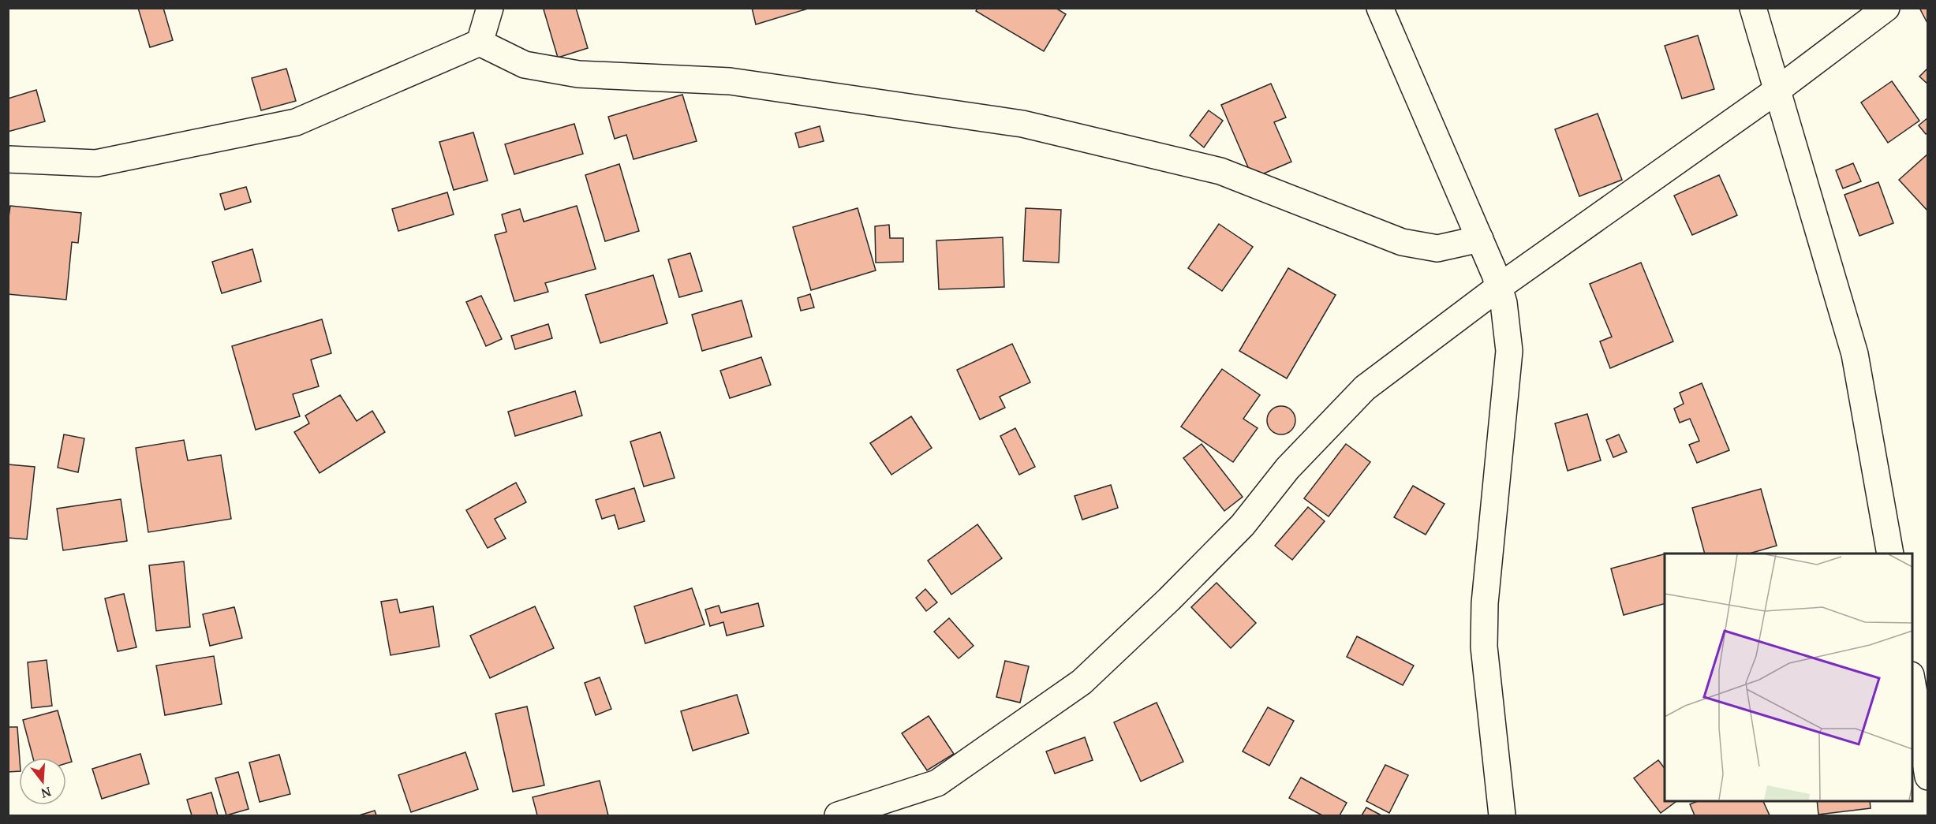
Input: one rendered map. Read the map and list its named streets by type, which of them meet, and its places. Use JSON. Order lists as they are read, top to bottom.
{
  "north": "bottom"
}
